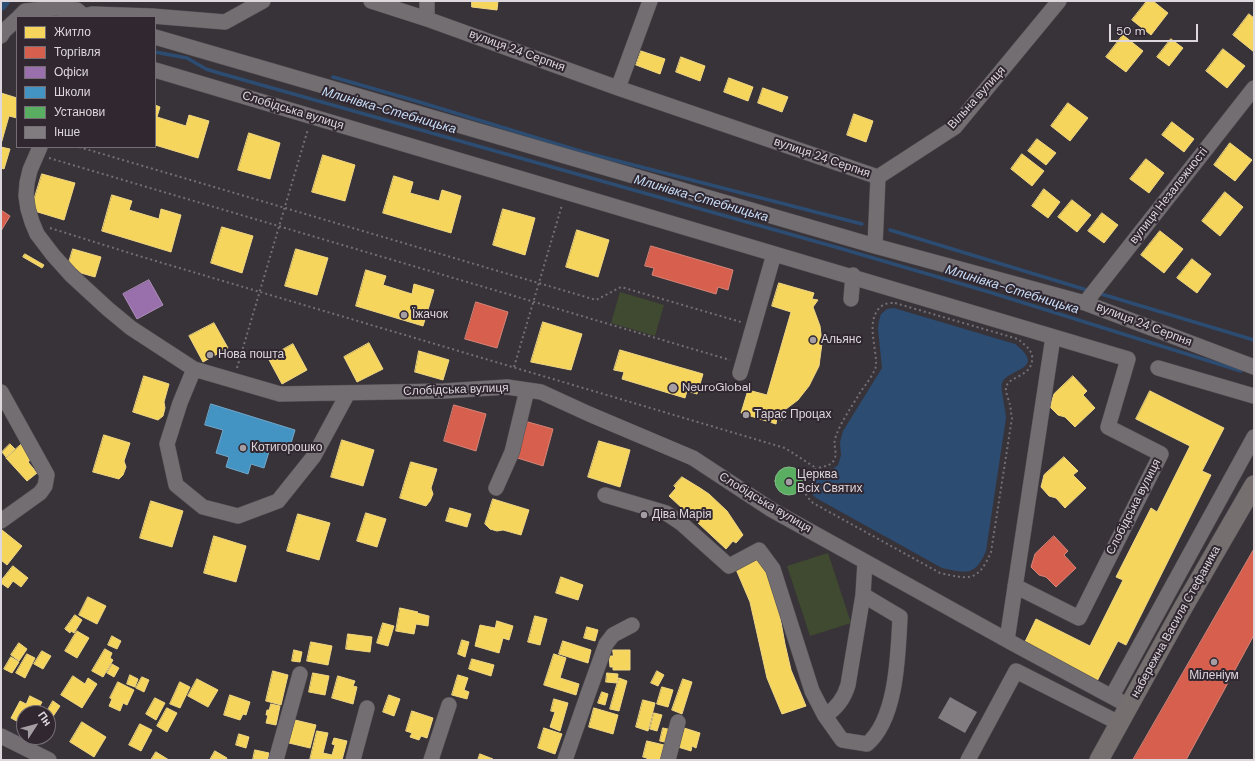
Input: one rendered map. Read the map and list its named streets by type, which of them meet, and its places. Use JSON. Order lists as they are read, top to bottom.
{
  "streets": {
    "main road": ["набережна Василя Стефаника"],
    "street": [
      "вулиця 24 Серпня",
      "Вільна вулиця",
      "Слобідська вулиця",
      "вулиця Незалежності"
    ]
  },
  "crossings": [
    ["вулиця 24 Серпня", "Вільна вулиця"],
    ["вулиця 24 Серпня", "вулиця Незалежності"],
    ["Слобідська вулиця", "набережна Василя Стефаника"]
  ],
  "water": ["Млинівка-Стебницька"],
  "places": [
    "Їжачок",
    "Альянс",
    "Нова пошта",
    "NeuroGlobal",
    "Тарас Процах",
    "Котигорошко",
    "Церква Всіх Святих",
    "Діва Марія",
    "Міленіум"
  ],
  "legend": [
    "Житло",
    "Торгівля",
    "Офіси",
    "Школи",
    "Установи",
    "Інше"
  ],
  "scale_bar": "50 m",
  "north": "top right"
}
